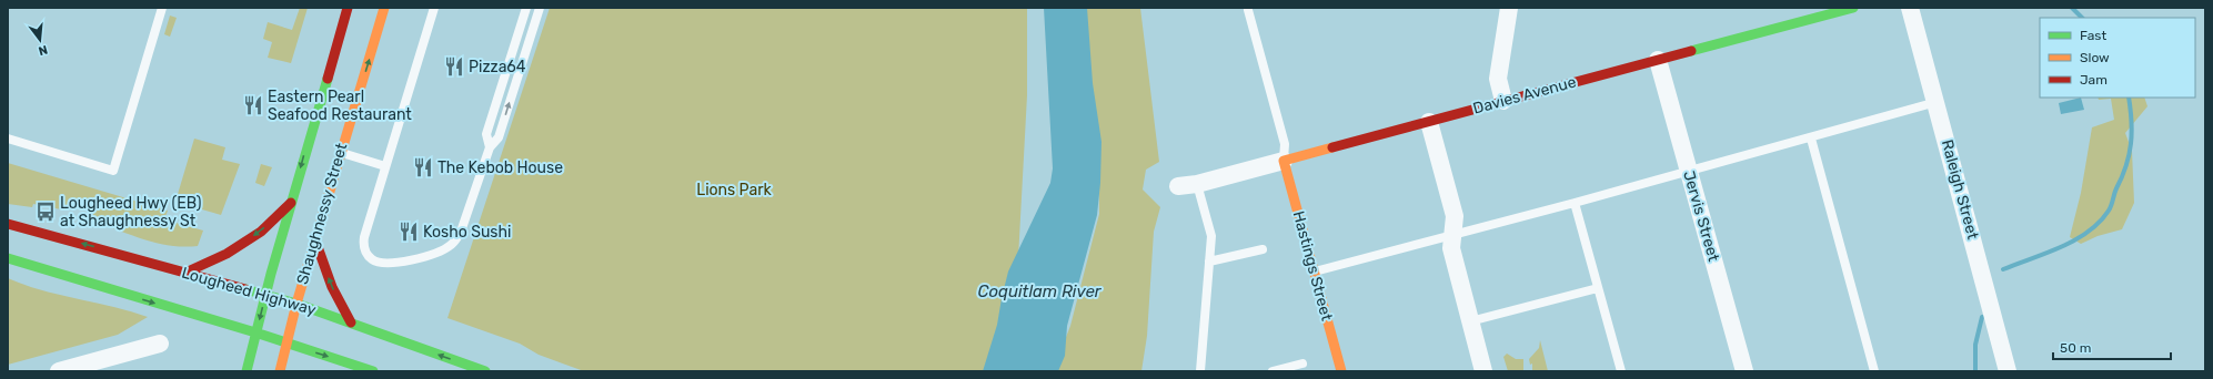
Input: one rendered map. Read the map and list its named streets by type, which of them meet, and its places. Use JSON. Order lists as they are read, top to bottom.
{
  "streets": {
    "main road": [
      "Davies Avenue",
      "Shaughnessy Street",
      "Hastings Street",
      "Lougheed Highway"
    ],
    "street": ["Raleigh Street", "Jervis Street"]
  },
  "crossings": [
    ["Davies Avenue", "Jervis Street"],
    ["Davies Avenue", "Hastings Street"],
    ["Shaughnessy Street", "Lougheed Highway"]
  ],
  "water": ["Coquitlam River"],
  "parks": ["Lions Park"],
  "places": {
    "restaurant": [
      "Pizza64",
      "Eastern Pearl Seafood Restaurant",
      "The Kebob House",
      "Kosho Sushi"
    ],
    "bus stop": ["Lougheed Hwy (EB) at Shaughnessy St"]
  },
  "legend": ["Fast", "Slow", "Jam"],
  "scale_bar": "50 m",
  "north": "bottom"
}
